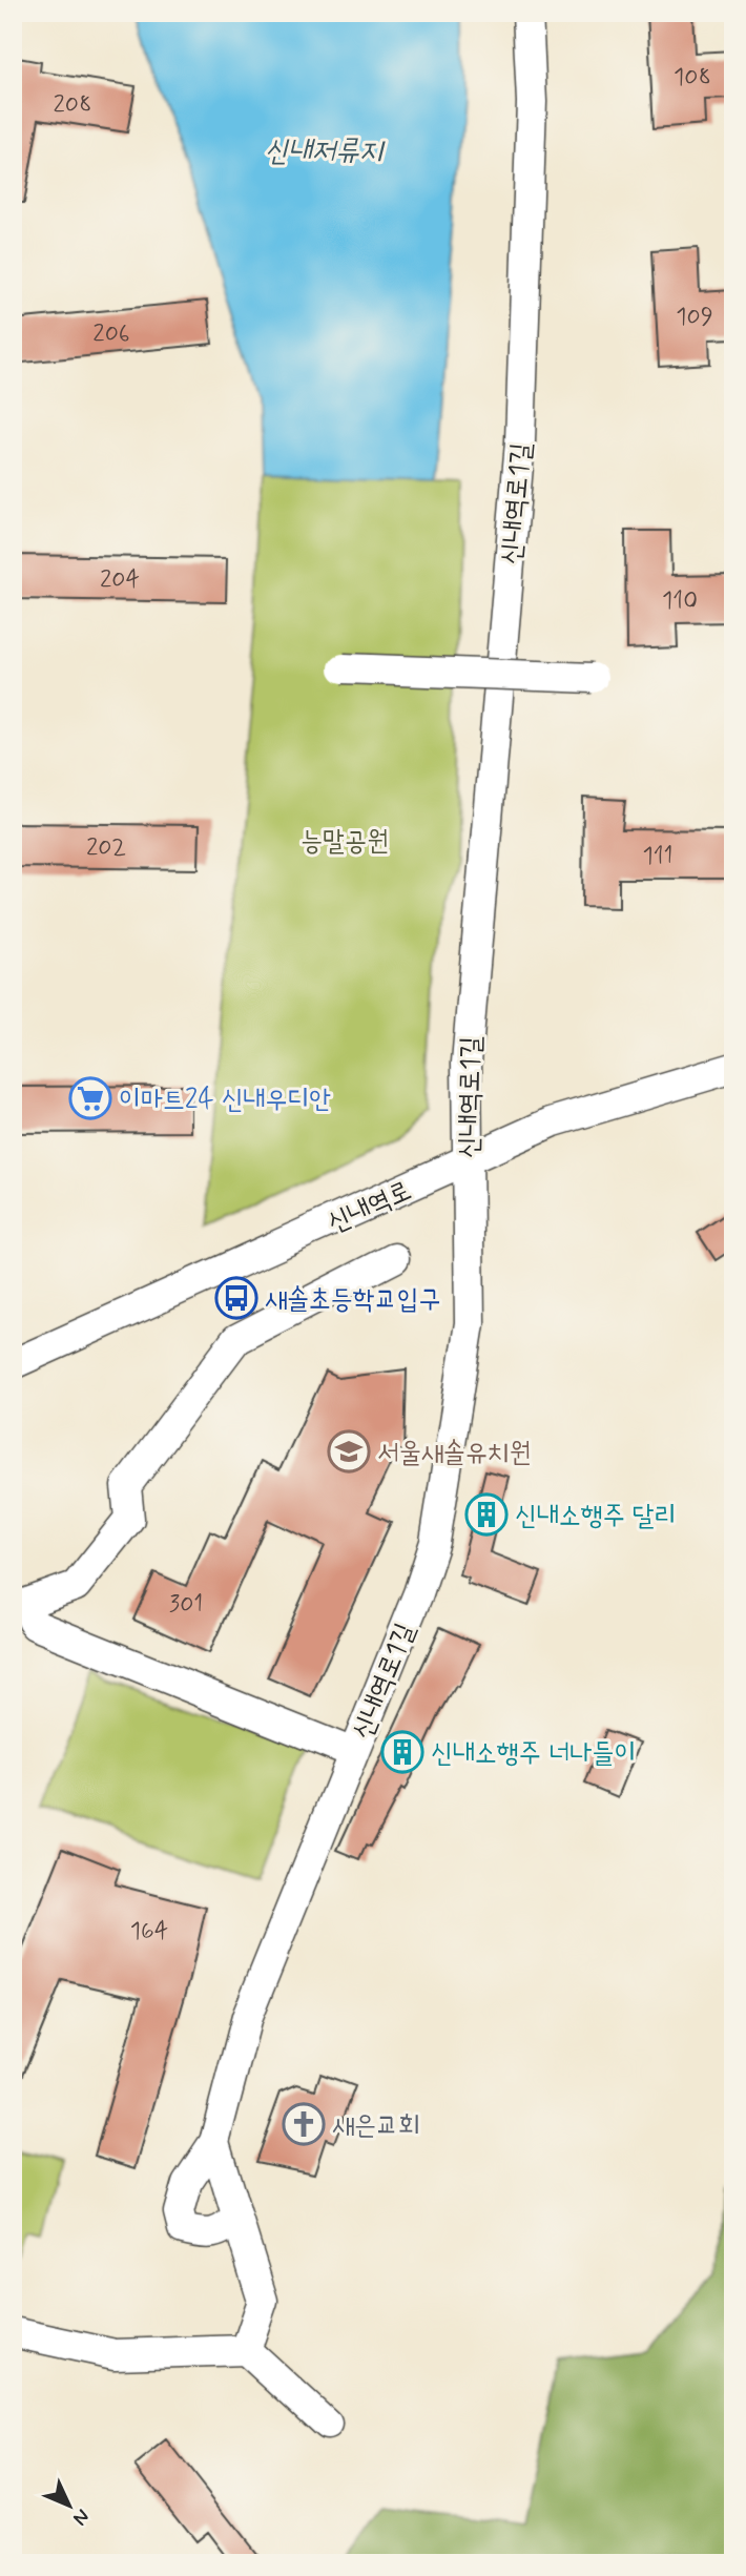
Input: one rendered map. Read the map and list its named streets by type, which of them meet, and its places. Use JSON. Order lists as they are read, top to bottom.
{
  "streets": {
    "street": ["신내역로1길", "신내역로"]
  },
  "crossings": [
    ["신내역로1길", "신내역로"]
  ],
  "water": ["신내저류지"],
  "parks": ["능말공원"],
  "places": {
    "supermarket": ["이마트24 신내우디안"],
    "bus stop": ["새솔초등학교입구"],
    "school or university": ["서울새솔유치원"],
    "building": ["신내소행주 달리", "신내소행주 너나들이"],
    "church": ["새은교회"]
  },
  "house_numbers": [
    "108",
    "208",
    "109",
    "206",
    "204",
    "110",
    "202",
    "111",
    "301",
    "164"
  ],
  "north": "bottom right"
}
